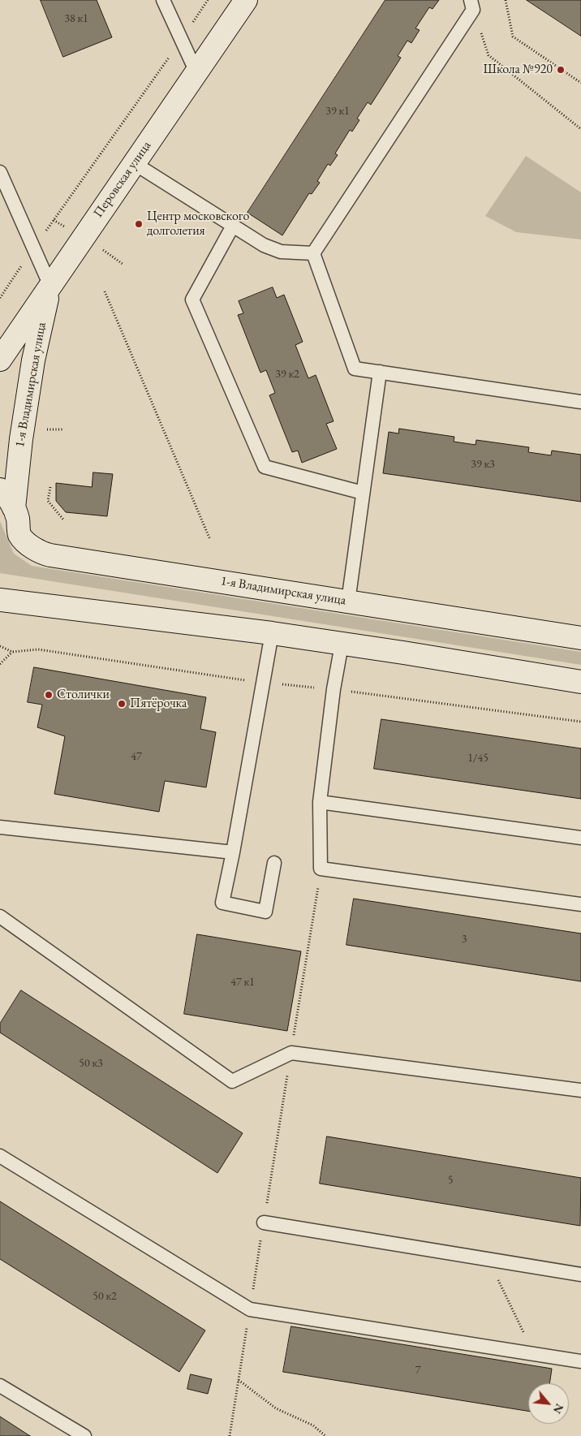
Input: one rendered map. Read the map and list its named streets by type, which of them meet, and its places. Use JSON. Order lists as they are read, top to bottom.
{
  "streets": {
    "main road": ["Перовская улица", "1-я Владимирская улица"]
  },
  "crossings": [
    ["Перовская улица", "1-я Владимирская улица"]
  ],
  "places": [
    "Школа №920",
    "Центр московского долголетия",
    "Столички",
    "Пятёрочка"
  ],
  "house_numbers": [
    "38 к1",
    "39 к1",
    "39 к2",
    "39 к3",
    "47",
    "1/45",
    "3",
    "47 к1",
    "50 к3",
    "5",
    "50 к2",
    "7"
  ],
  "north": "bottom right"
}
